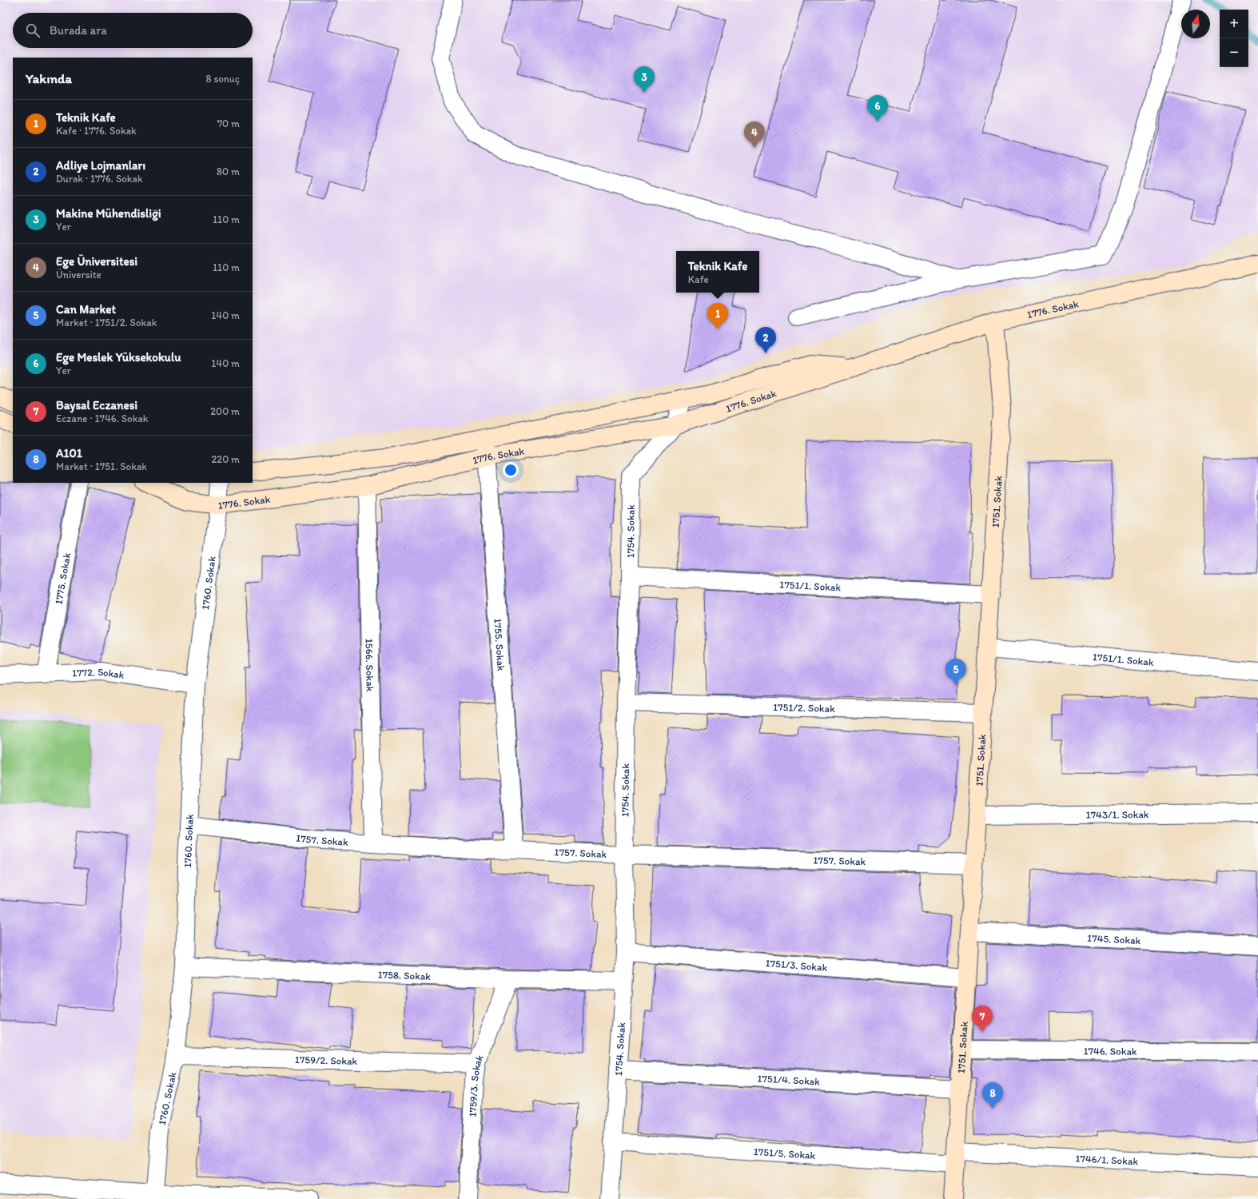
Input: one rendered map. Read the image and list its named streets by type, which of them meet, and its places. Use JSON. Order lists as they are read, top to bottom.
{
  "streets": {
    "street": [
      "1776. Sokak",
      "1751. Sokak",
      "1754. Sokak",
      "1775. Sokak",
      "1760. Sokak",
      "1751/1. Sokak",
      "1755. Sokak",
      "1566. Sokak",
      "1772. Sokak",
      "1751/2. Sokak",
      "1743/1. Sokak",
      "1757. Sokak",
      "1745. Sokak",
      "1751/3. Sokak",
      "1758. Sokak",
      "1746. Sokak",
      "1759/2. Sokak",
      "1751/4. Sokak",
      "1759/3. Sokak",
      "1751/5. Sokak",
      "1746/1. Sokak"
    ]
  },
  "crossings": [
    ["1776. Sokak", "1751. Sokak"],
    ["1776. Sokak", "1754. Sokak"],
    ["1776. Sokak", "1760. Sokak"],
    ["1776. Sokak", "1755. Sokak"],
    ["1776. Sokak", "1566. Sokak"],
    ["1751. Sokak", "1751/1. Sokak"],
    ["1751. Sokak", "1751/2. Sokak"],
    ["1751. Sokak", "1743/1. Sokak"],
    ["1751. Sokak", "1757. Sokak"],
    ["1751. Sokak", "1745. Sokak"],
    ["1751. Sokak", "1751/3. Sokak"],
    ["1751. Sokak", "1746. Sokak"],
    ["1751. Sokak", "1751/4. Sokak"],
    ["1751. Sokak", "1751/5. Sokak"],
    ["1751. Sokak", "1746/1. Sokak"],
    ["1754. Sokak", "1751/1. Sokak"],
    ["1754. Sokak", "1751/2. Sokak"],
    ["1754. Sokak", "1757. Sokak"],
    ["1754. Sokak", "1751/3. Sokak"],
    ["1754. Sokak", "1758. Sokak"],
    ["1754. Sokak", "1751/4. Sokak"],
    ["1754. Sokak", "1751/5. Sokak"],
    ["1775. Sokak", "1772. Sokak"],
    ["1760. Sokak", "1772. Sokak"],
    ["1760. Sokak", "1757. Sokak"],
    ["1760. Sokak", "1758. Sokak"],
    ["1760. Sokak", "1759/2. Sokak"],
    ["1755. Sokak", "1757. Sokak"],
    ["1566. Sokak", "1757. Sokak"],
    ["1758. Sokak", "1759/3. Sokak"],
    ["1759/2. Sokak", "1759/3. Sokak"],
    ["1751/5. Sokak", "1746/1. Sokak"]
  ],
  "north": "top",
  "page": {
    "map_buttons": ["+", "−"],
    "search": "Burada ara",
    "heading": ["Yakında", "8 sonuç"],
    "pins": [
      "3",
      "6",
      "4",
      "1",
      "2",
      "5",
      "7",
      "8"
    ],
    "list": [
      {
        "mark": "1",
        "name": "Teknik Kafe",
        "note": "Kafe · 1776. Sokak",
        "value": "70 m"
      },
      {
        "mark": "2",
        "name": "Adliye Lojmanları",
        "note": "Durak · 1776. Sokak",
        "value": "80 m"
      },
      {
        "mark": "3",
        "name": "Makine Mühendisliği",
        "note": "Yer",
        "value": "110 m"
      },
      {
        "mark": "4",
        "name": "Ege Üniversitesi",
        "note": "Üniversite",
        "value": "110 m"
      },
      {
        "mark": "5",
        "name": "Can Market",
        "note": "Market · 1751/2. Sokak",
        "value": "140 m"
      },
      {
        "mark": "6",
        "name": "Ege Meslek Yüksekokulu",
        "note": "Yer",
        "value": "140 m"
      },
      {
        "mark": "7",
        "name": "Baysal Eczanesi",
        "note": "Eczane · 1746. Sokak",
        "value": "200 m"
      },
      {
        "mark": "8",
        "name": "A101",
        "note": "Market · 1751. Sokak",
        "value": "220 m"
      }
    ],
    "popup": ["Teknik Kafe", "Kafe"]
  }
}
